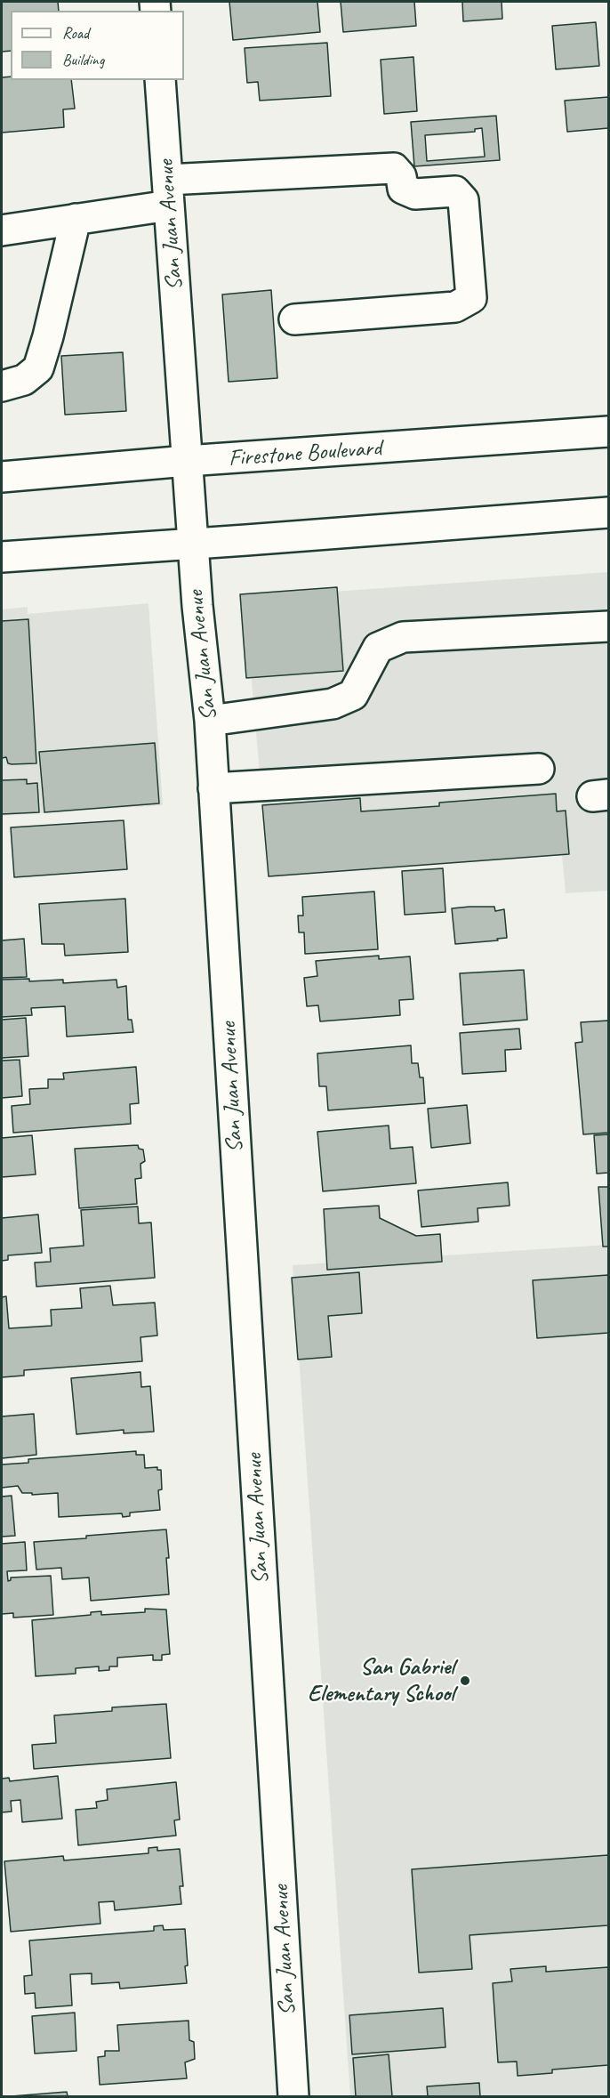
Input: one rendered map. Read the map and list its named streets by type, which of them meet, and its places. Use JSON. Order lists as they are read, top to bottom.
{
  "streets": {
    "street": ["San Juan Avenue", "Firestone Boulevard"]
  },
  "crossings": [
    ["San Juan Avenue", "Firestone Boulevard"]
  ],
  "places": ["San Gabriel Elementary School"],
  "legend": ["Road", "Building"]
}
